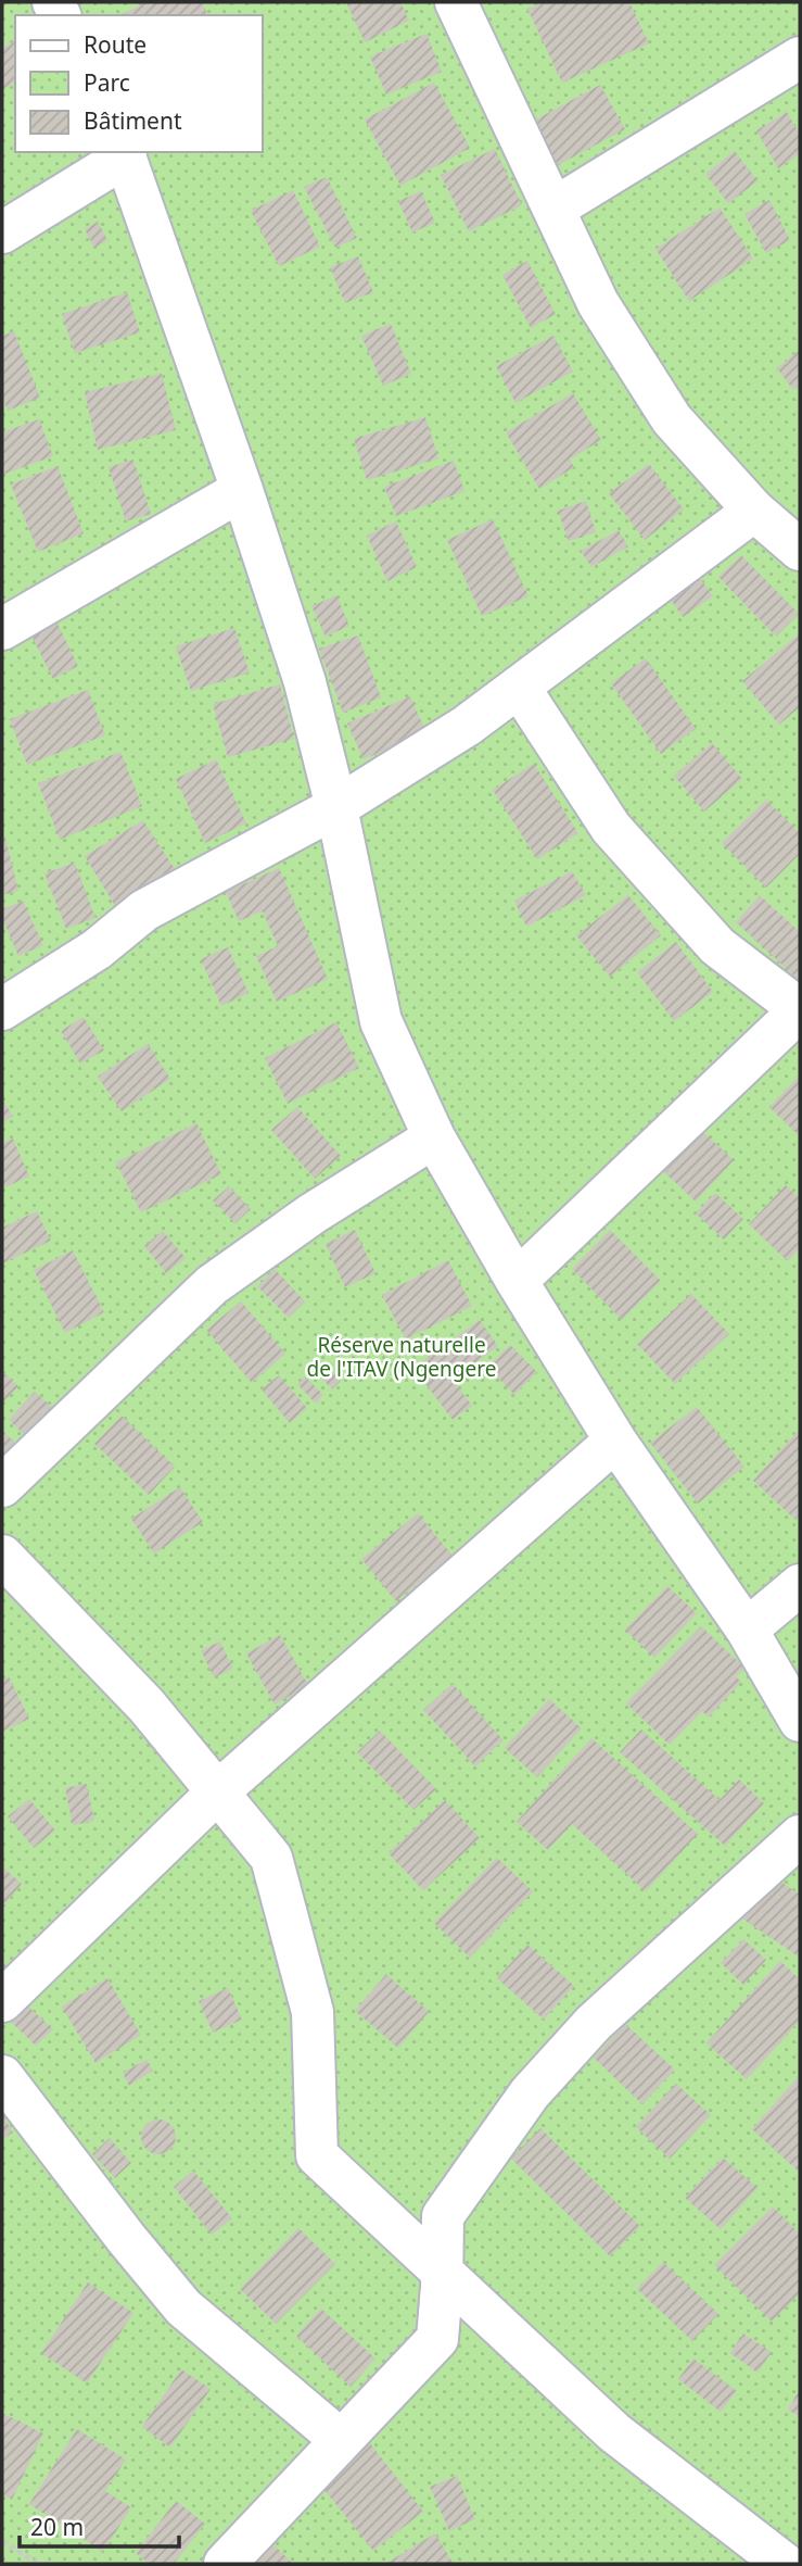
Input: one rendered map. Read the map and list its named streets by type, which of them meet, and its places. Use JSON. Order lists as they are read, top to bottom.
{
  "parks": ["Réserve naturelle de l'ITAV (Ngengere"],
  "legend": ["Route", "Parc", "Bâtiment"],
  "scale_bar": "20 m"
}
